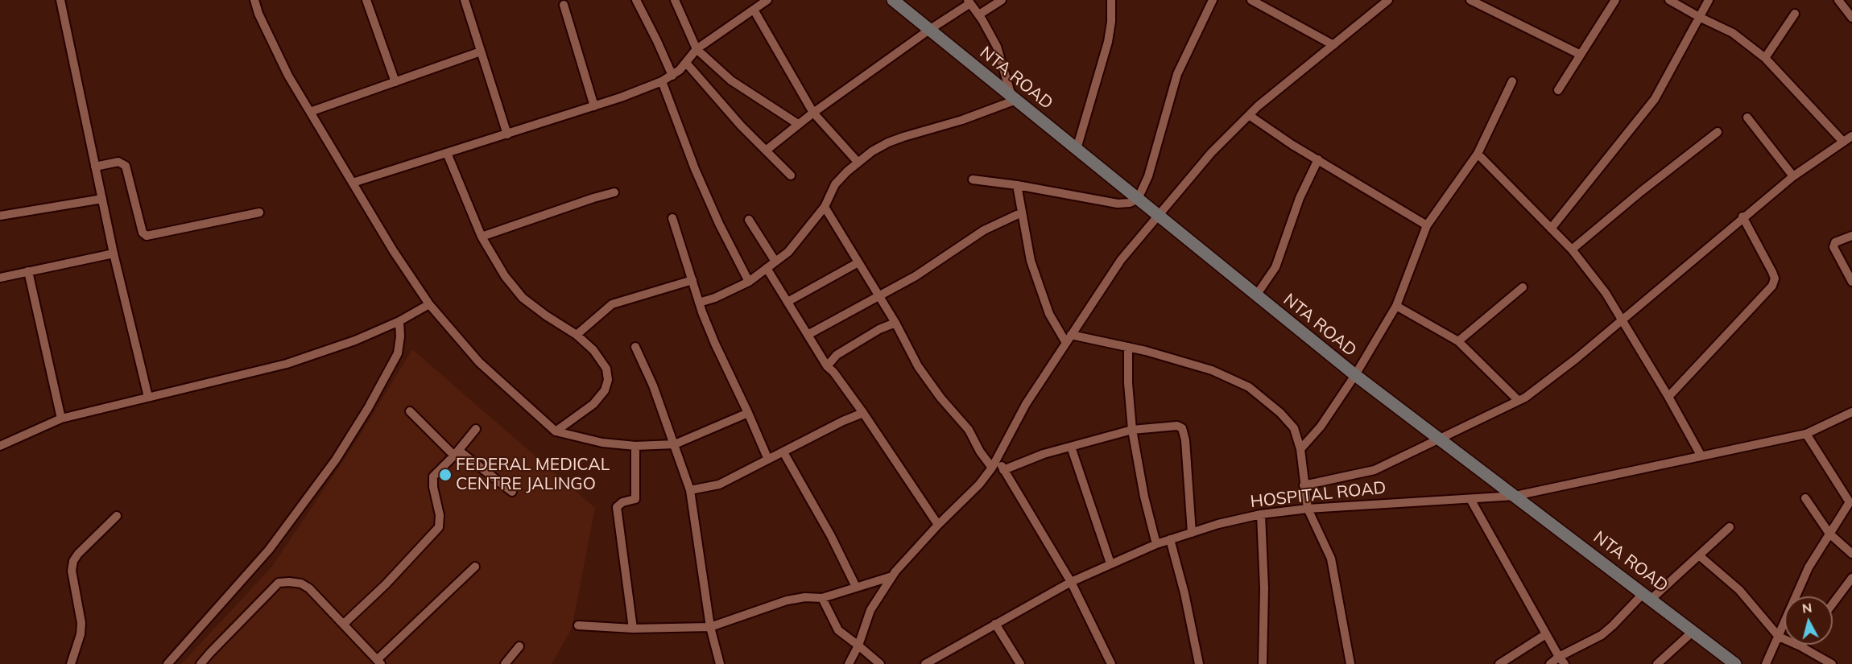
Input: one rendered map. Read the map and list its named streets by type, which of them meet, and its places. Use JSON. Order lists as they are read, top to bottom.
{
  "streets": {
    "street": ["NTA ROAD", "HOSPITAL ROAD"]
  },
  "crossings": [
    ["NTA ROAD", "HOSPITAL ROAD"]
  ],
  "places": ["FEDERAL MEDICAL CENTRE JALINGO"],
  "north": "top"
}
